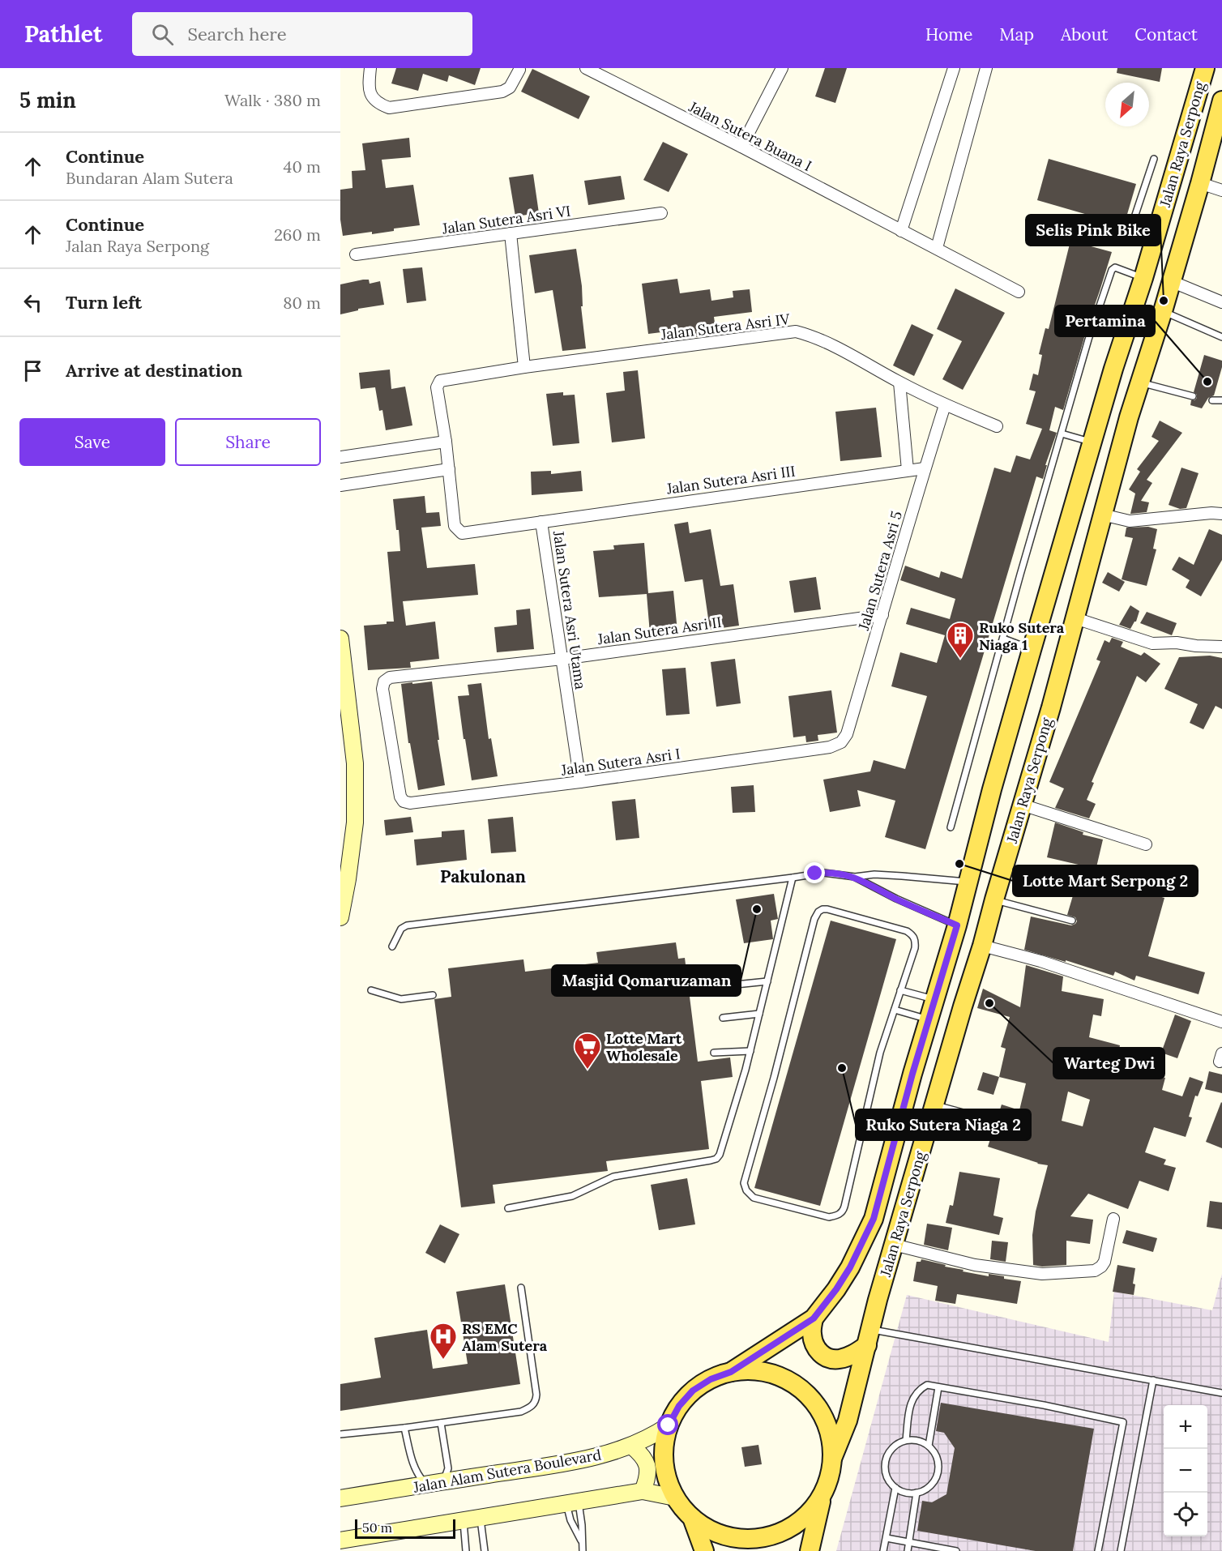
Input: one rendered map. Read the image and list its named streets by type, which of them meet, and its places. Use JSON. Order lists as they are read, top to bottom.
{
  "streets": {
    "main road": ["Jalan Raya Serpong", "Jalan Alam Sutera Boulevard"],
    "street": [
      "Jalan Sutera Buana I",
      "Jalan Sutera Asri VI",
      "Jalan Sutera Asri IV",
      "Jalan Sutera Asri III",
      "Jalan Sutera Asri 5",
      "Jalan Sutera Asri Utama",
      "Jalan Sutera Asri II",
      "Jalan Sutera Asri I"
    ]
  },
  "crossings": [
    ["Jalan Raya Serpong", "Jalan Alam Sutera Boulevard"],
    ["Jalan Sutera Asri IV", "Jalan Sutera Asri 5"],
    ["Jalan Sutera Asri IV", "Jalan Sutera Asri Utama"],
    ["Jalan Sutera Asri III", "Jalan Sutera Asri 5"],
    ["Jalan Sutera Asri III", "Jalan Sutera Asri Utama"],
    ["Jalan Sutera Asri 5", "Jalan Sutera Asri II"],
    ["Jalan Sutera Asri 5", "Jalan Sutera Asri I"],
    ["Jalan Sutera Asri Utama", "Jalan Sutera Asri II"],
    ["Jalan Sutera Asri Utama", "Jalan Sutera Asri I"],
    ["Jalan Sutera Asri II", "Jalan Sutera Asri I"]
  ],
  "districts": ["Pakulonan"],
  "places": {
    "other": [
      "Selis Pink Bike",
      "Pertamina",
      "Lotte Mart Serpong 2",
      "Masjid Qomaruzaman",
      "Warteg Dwi",
      "Ruko Sutera Niaga 2"
    ],
    "building": ["Ruko Sutera Niaga 1"],
    "supermarket": ["Lotte Mart Wholesale"],
    "hospital": ["RS EMC Alam Sutera"]
  },
  "scale_bar": "50 m",
  "north": "bottom left",
  "page": {
    "header": "Pathlet",
    "search": "Search here",
    "nav": [
      "Home",
      "Map",
      "About",
      "Contact"
    ],
    "heading": ["5 min", "Walk · 380 m"],
    "list": [
      ["Continue", "Bundaran Alam Sutera", "40 m"],
      ["Continue", "Jalan Raya Serpong", "260 m"],
      ["Turn left", "80 m"],
      "Arrive at destination"
    ],
    "buttons": ["Save", "Share"],
    "map_buttons": ["+", "−"],
    "scale": "50 m"
  }
}
